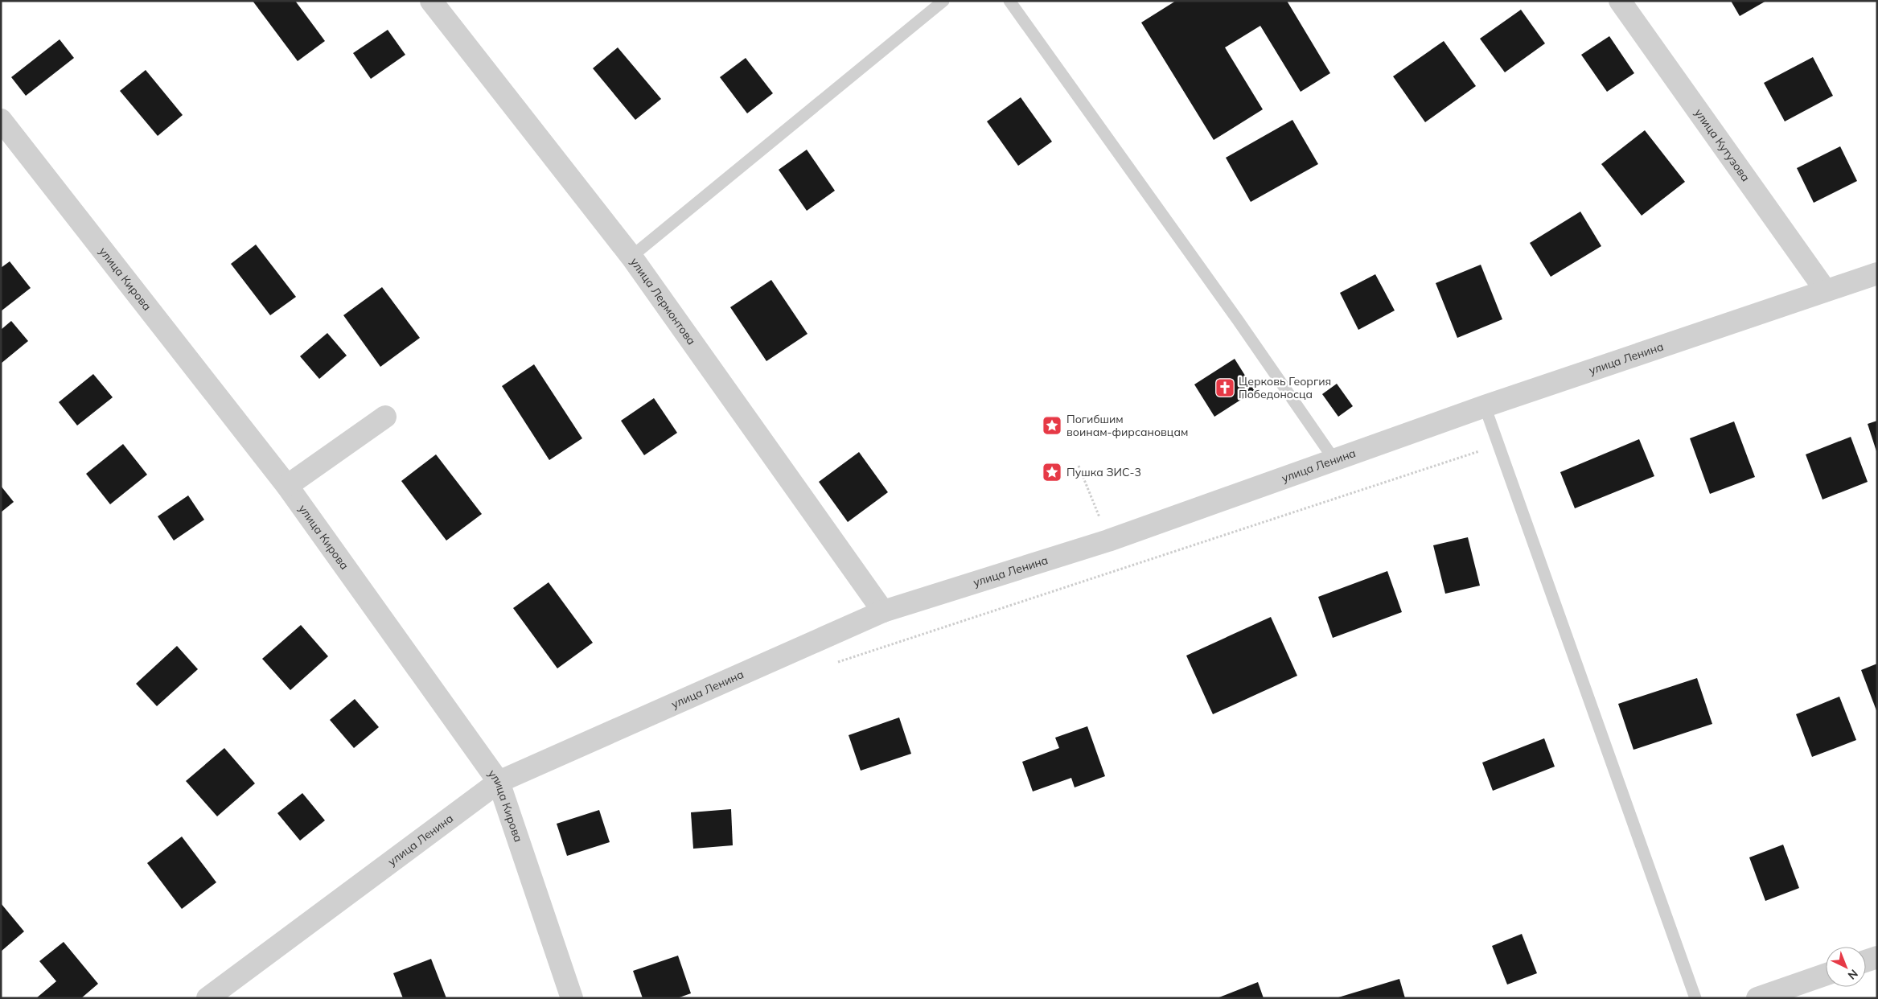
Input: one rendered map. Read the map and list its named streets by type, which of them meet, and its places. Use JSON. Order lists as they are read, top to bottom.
{
  "streets": {
    "street": [
      "улица Кутузова",
      "улица Кирова",
      "улица Лермонтова",
      "улица Ленина"
    ]
  },
  "crossings": [
    ["улица Кутузова", "улица Ленина"],
    ["улица Кирова", "улица Ленина"],
    ["улица Лермонтова", "улица Ленина"]
  ],
  "places": {
    "church": ["Церковь Георгия Победоносца"],
    "place": ["Погибшим воинам-фирсановцам", "Пушка ЗИС-3"]
  },
  "north": "bottom right"
}
